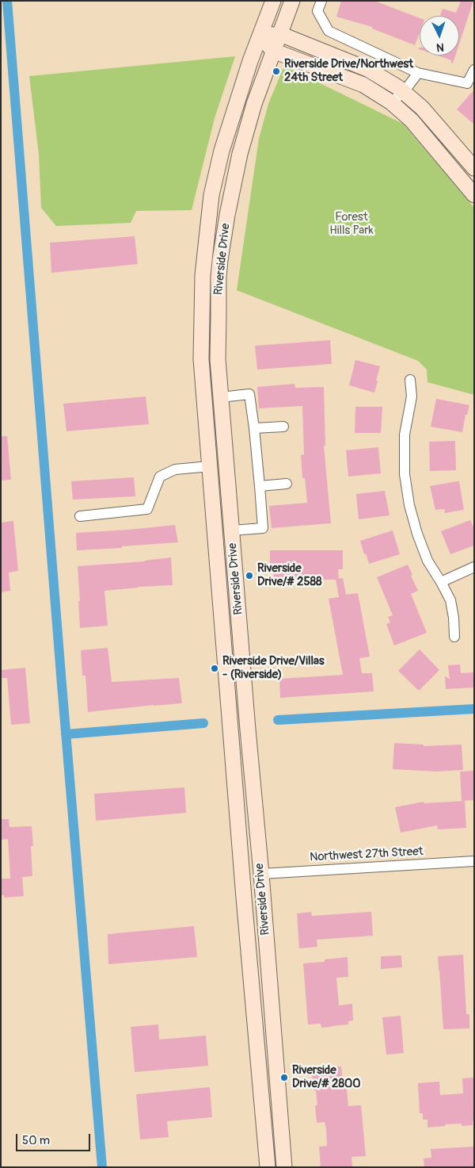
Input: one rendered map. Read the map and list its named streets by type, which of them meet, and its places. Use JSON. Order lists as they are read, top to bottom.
{
  "streets": {
    "street": ["Riverside Drive", "Northwest 27th Street"]
  },
  "crossings": [
    ["Riverside Drive", "Northwest 27th Street"]
  ],
  "parks": ["Forest Hills Park"],
  "places": [
    "Riverside Drive/Northwest 24th Street",
    "Riverside Drive/# 2588",
    "Riverside Drive/Villas - (Riverside)",
    "Riverside Drive/# 2800"
  ],
  "scale_bar": "50 m",
  "north": "bottom"
}
